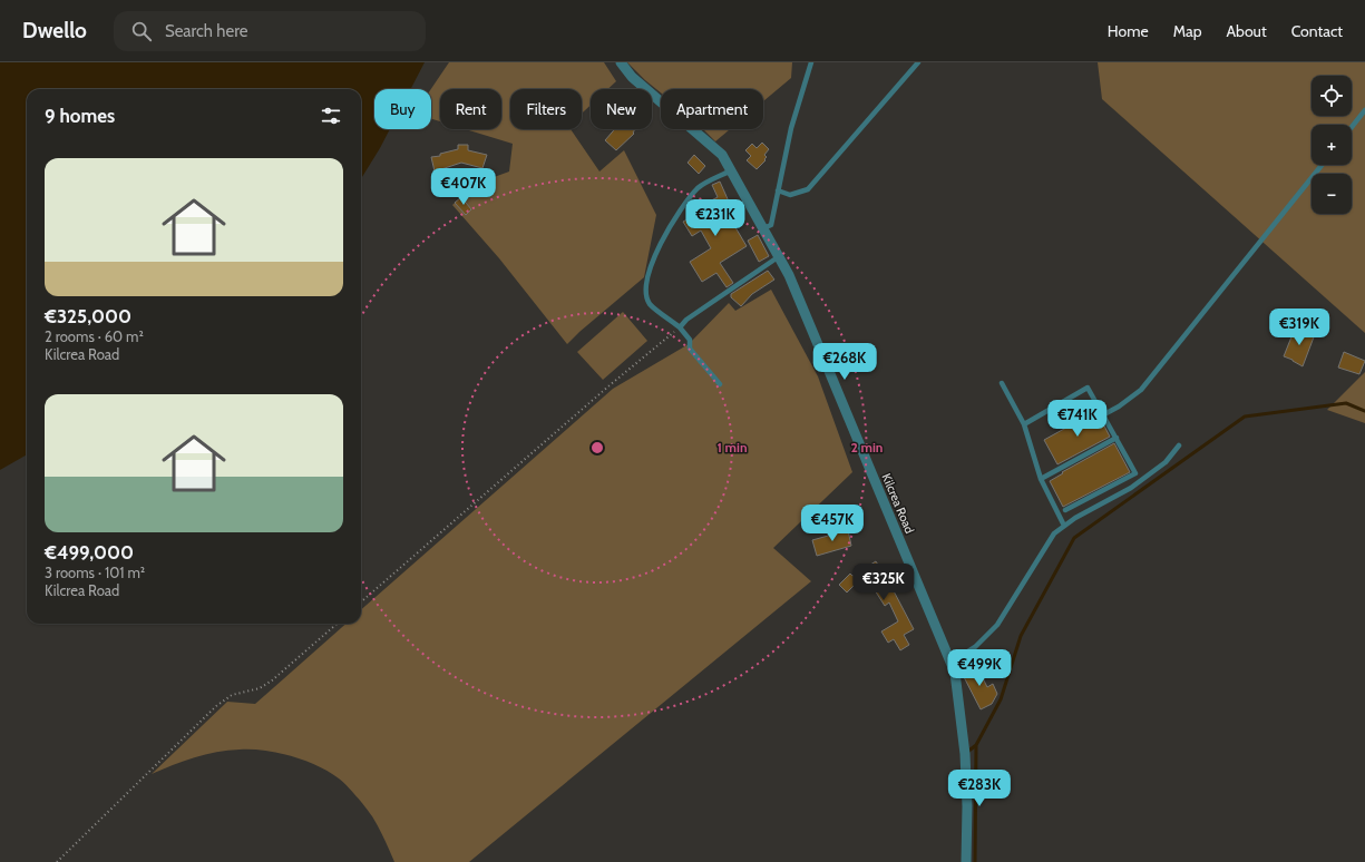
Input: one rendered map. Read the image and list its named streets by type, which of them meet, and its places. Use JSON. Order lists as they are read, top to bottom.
{
  "streets": {
    "street": ["Kilcrea Road"]
  },
  "page": {
    "header": "Dwello",
    "search": "Search here",
    "nav": [
      "Home",
      "Map",
      "About",
      "Contact"
    ],
    "map_buttons": ["+", "−"],
    "chip": [
      "Buy",
      "Rent",
      "Filters",
      "New",
      "Apartment"
    ],
    "heading": "9 homes",
    "list": [
      {
        "name": "€325,000",
        "note": "2 rooms · 60 m² · Kilcrea Road"
      },
      {
        "name": "€499,000",
        "note": "3 rooms · 101 m² · Kilcrea Road"
      }
    ],
    "price": [
      "€407K",
      "€231K",
      "€319K",
      "€268K",
      "€741K",
      "€457K",
      "€325K",
      "€499K",
      "€283K"
    ]
  },
  "rings": ["1 min", "2 min"]
}
